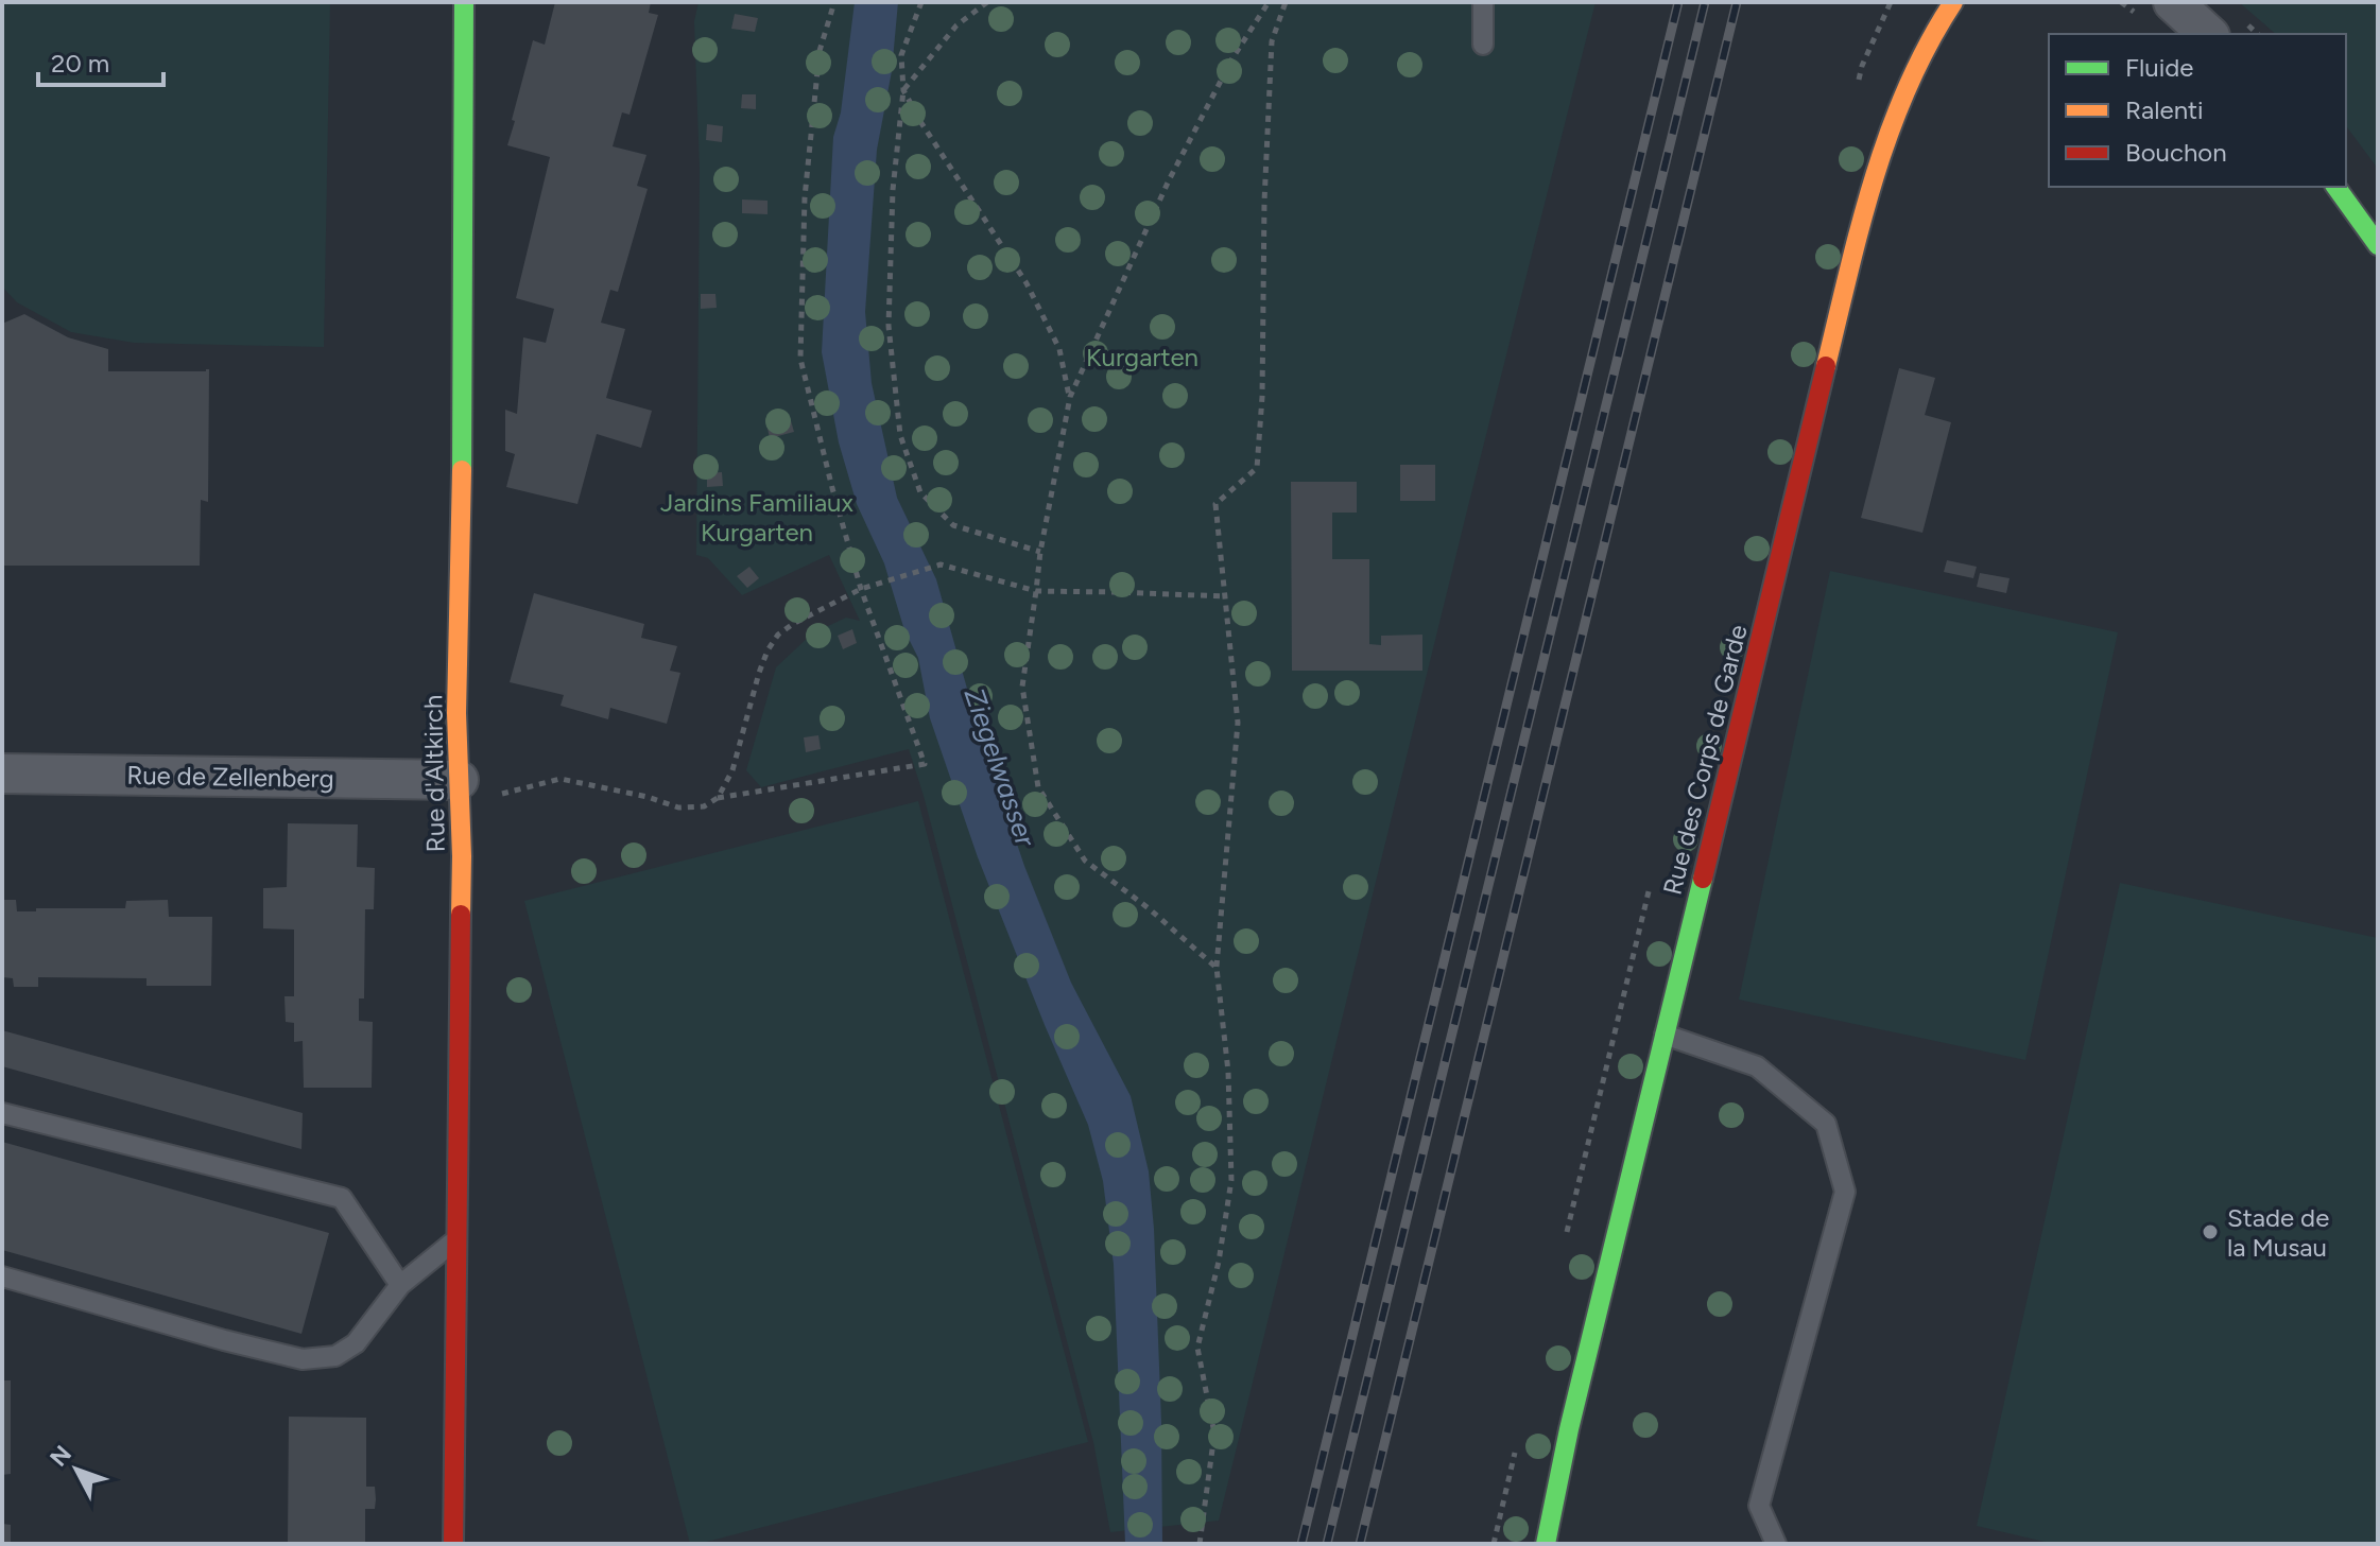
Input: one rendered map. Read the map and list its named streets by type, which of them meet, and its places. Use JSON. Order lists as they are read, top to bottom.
{
  "streets": {
    "street": ["Rue des Corps de Garde", "Rue d'Altkirch", "Rue de Zellenberg"]
  },
  "crossings": [
    ["Rue d'Altkirch", "Rue de Zellenberg"]
  ],
  "water": ["Ziegelwasser"],
  "parks": ["Kurgarten", "Jardins Familiaux Kurgarten"],
  "places": ["Stade de la Musau"],
  "legend": ["Fluide", "Ralenti", "Bouchon"],
  "scale_bar": "20 m",
  "north": "top left"
}
